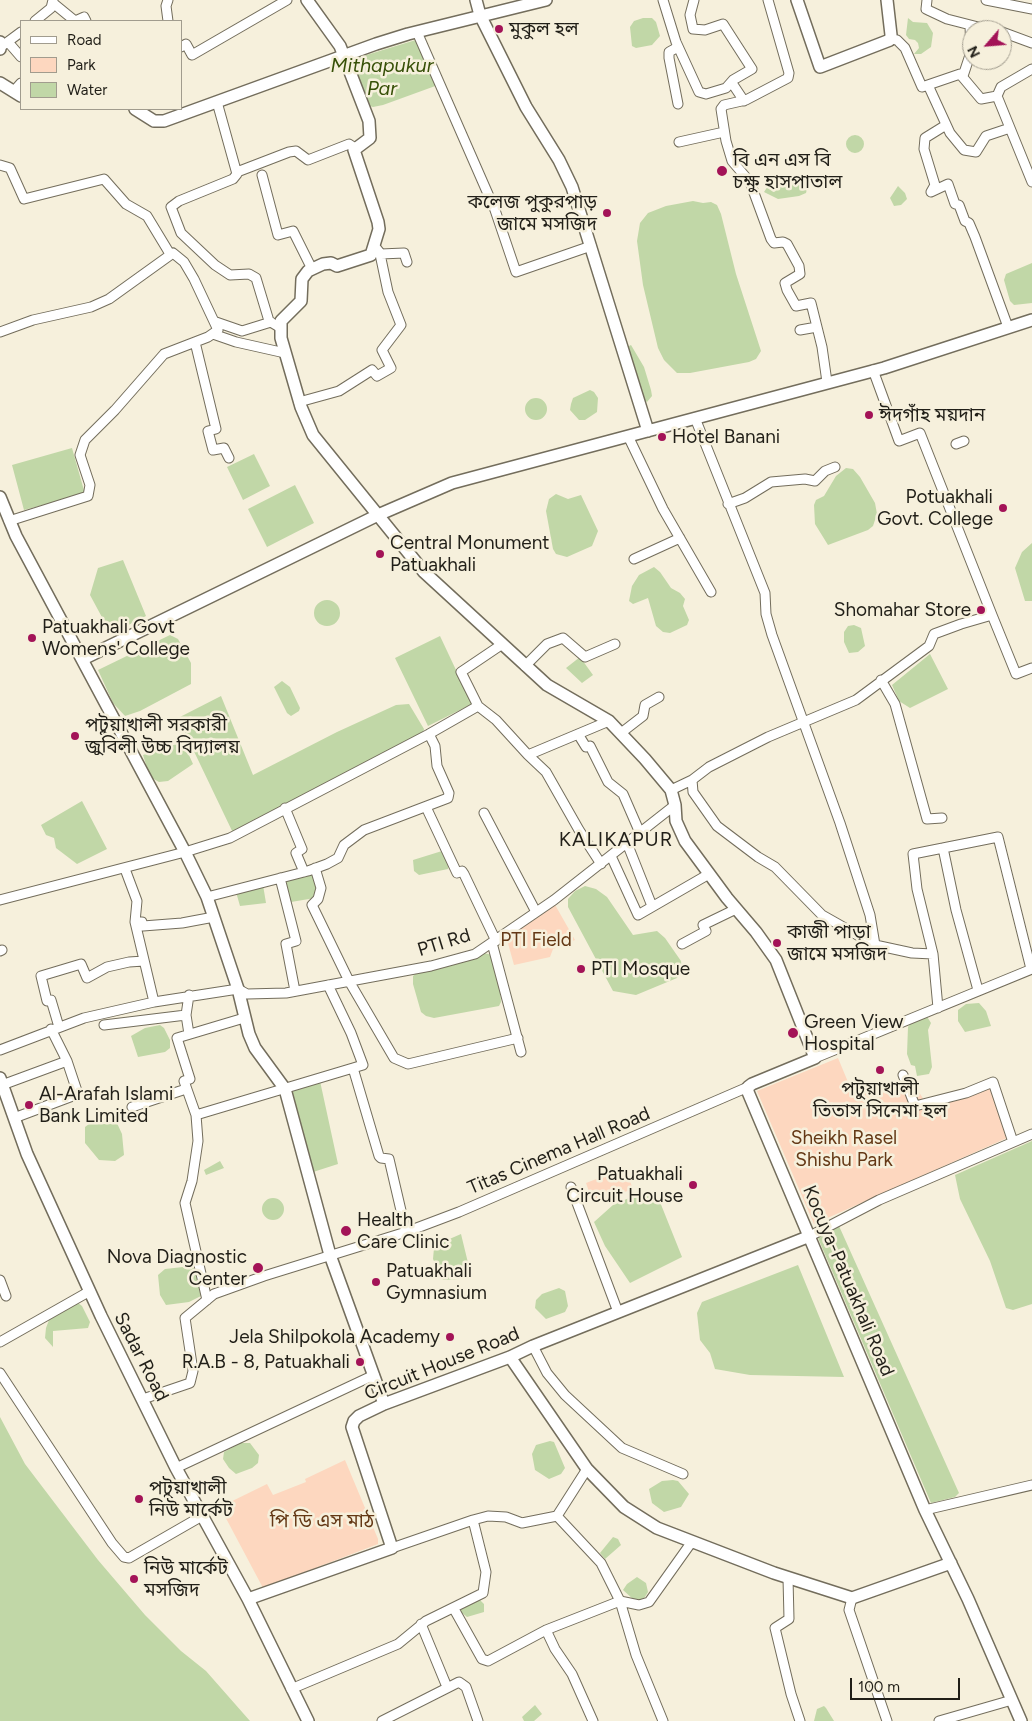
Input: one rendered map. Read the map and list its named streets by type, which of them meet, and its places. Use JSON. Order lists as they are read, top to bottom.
{
  "streets": {
    "street": [
      "PTI Rd",
      "Titas Cinema Hall Road",
      "Kocuya-Patuakhali Road",
      "Sadar Road",
      "Circuit House Road"
    ]
  },
  "crossings": [
    ["Titas Cinema Hall Road", "Kocuya-Patuakhali Road"],
    ["Titas Cinema Hall Road", "Sadar Road"],
    ["Kocuya-Patuakhali Road", "Circuit House Road"]
  ],
  "districts": ["KALIKAPUR"],
  "water": ["Mithapukur Par"],
  "parks": ["PTI Field", "Sheikh Rasel Shishu Park", "পি ডি এস মাঠ"],
  "places": [
    "মুকুল হল",
    "বি এন এস বি চক্ষু হাসপাতাল",
    "কলেজ পুকুরপাড় জামে মসজিদ",
    "ঈদগাঁহ ময়দান",
    "Hotel Banani",
    "Potuakhali Govt. College",
    "Central Monument Patuakhali",
    "Shomahar Store",
    "Patuakhali Govt Womens' College",
    "পটুয়াখালী সরকারী জুবিলী উচ্চ বিদ্যালয়",
    "কাজী পাড়া জামে মসজিদ",
    "PTI Mosque",
    "Green View Hospital",
    "পটুয়াখালী তিতাস সিনেমা হল",
    "Al-Arafah Islami Bank Limited",
    "Patuakhali Circuit House",
    "Health Care Clinic",
    "Nova Diagnostic Center",
    "Patuakhali Gymnasium",
    "Jela Shilpokola Academy",
    "R.A.B - 8, Patuakhali",
    "পটুয়াখালী নিউ মার্কেট",
    "নিউ মার্কেট মসজিদ"
  ],
  "legend": ["Road", "Park", "Water"],
  "scale_bar": "100 m",
  "north": "bottom left"
}
